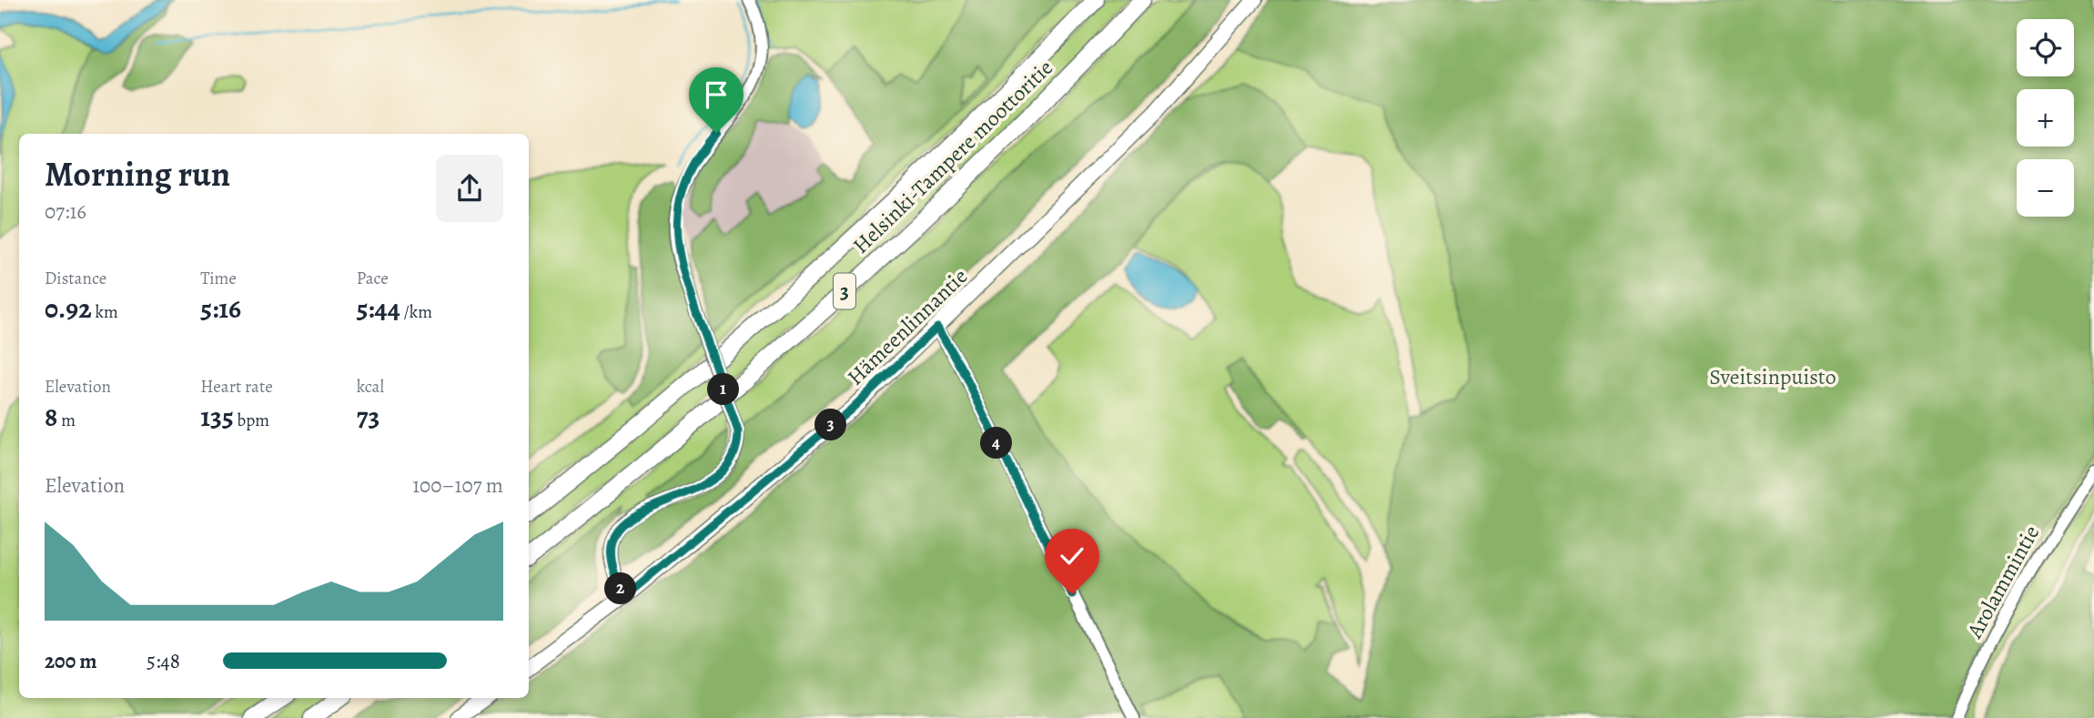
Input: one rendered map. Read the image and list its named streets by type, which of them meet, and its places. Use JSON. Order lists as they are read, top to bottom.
{
  "streets": {
    "highway": ["Helsinki-Tampere moottoritie", "3"],
    "main road": ["Hämeenlinnantie"],
    "street": ["Arolammintie"]
  },
  "parks": ["Sveitsinpuisto"],
  "page": {
    "map_buttons": ["+", "−"],
    "heading": ["Morning run", "07:16"],
    "stats": [
      ["Distance", "0.92 km"],
      ["Time", "5:16"],
      ["Pace", "5:44 /km"],
      ["Elevation", "8 m"],
      ["Heart rate", "135 bpm"],
      ["kcal", "73"]
    ],
    "pins": [
      "1",
      "3",
      "4",
      "2"
    ],
    "chart": ["Elevation", "100–107 m"],
    "list": [
      {
        "name": "200 m",
        "note": "5:48"
      }
    ]
  }
}
